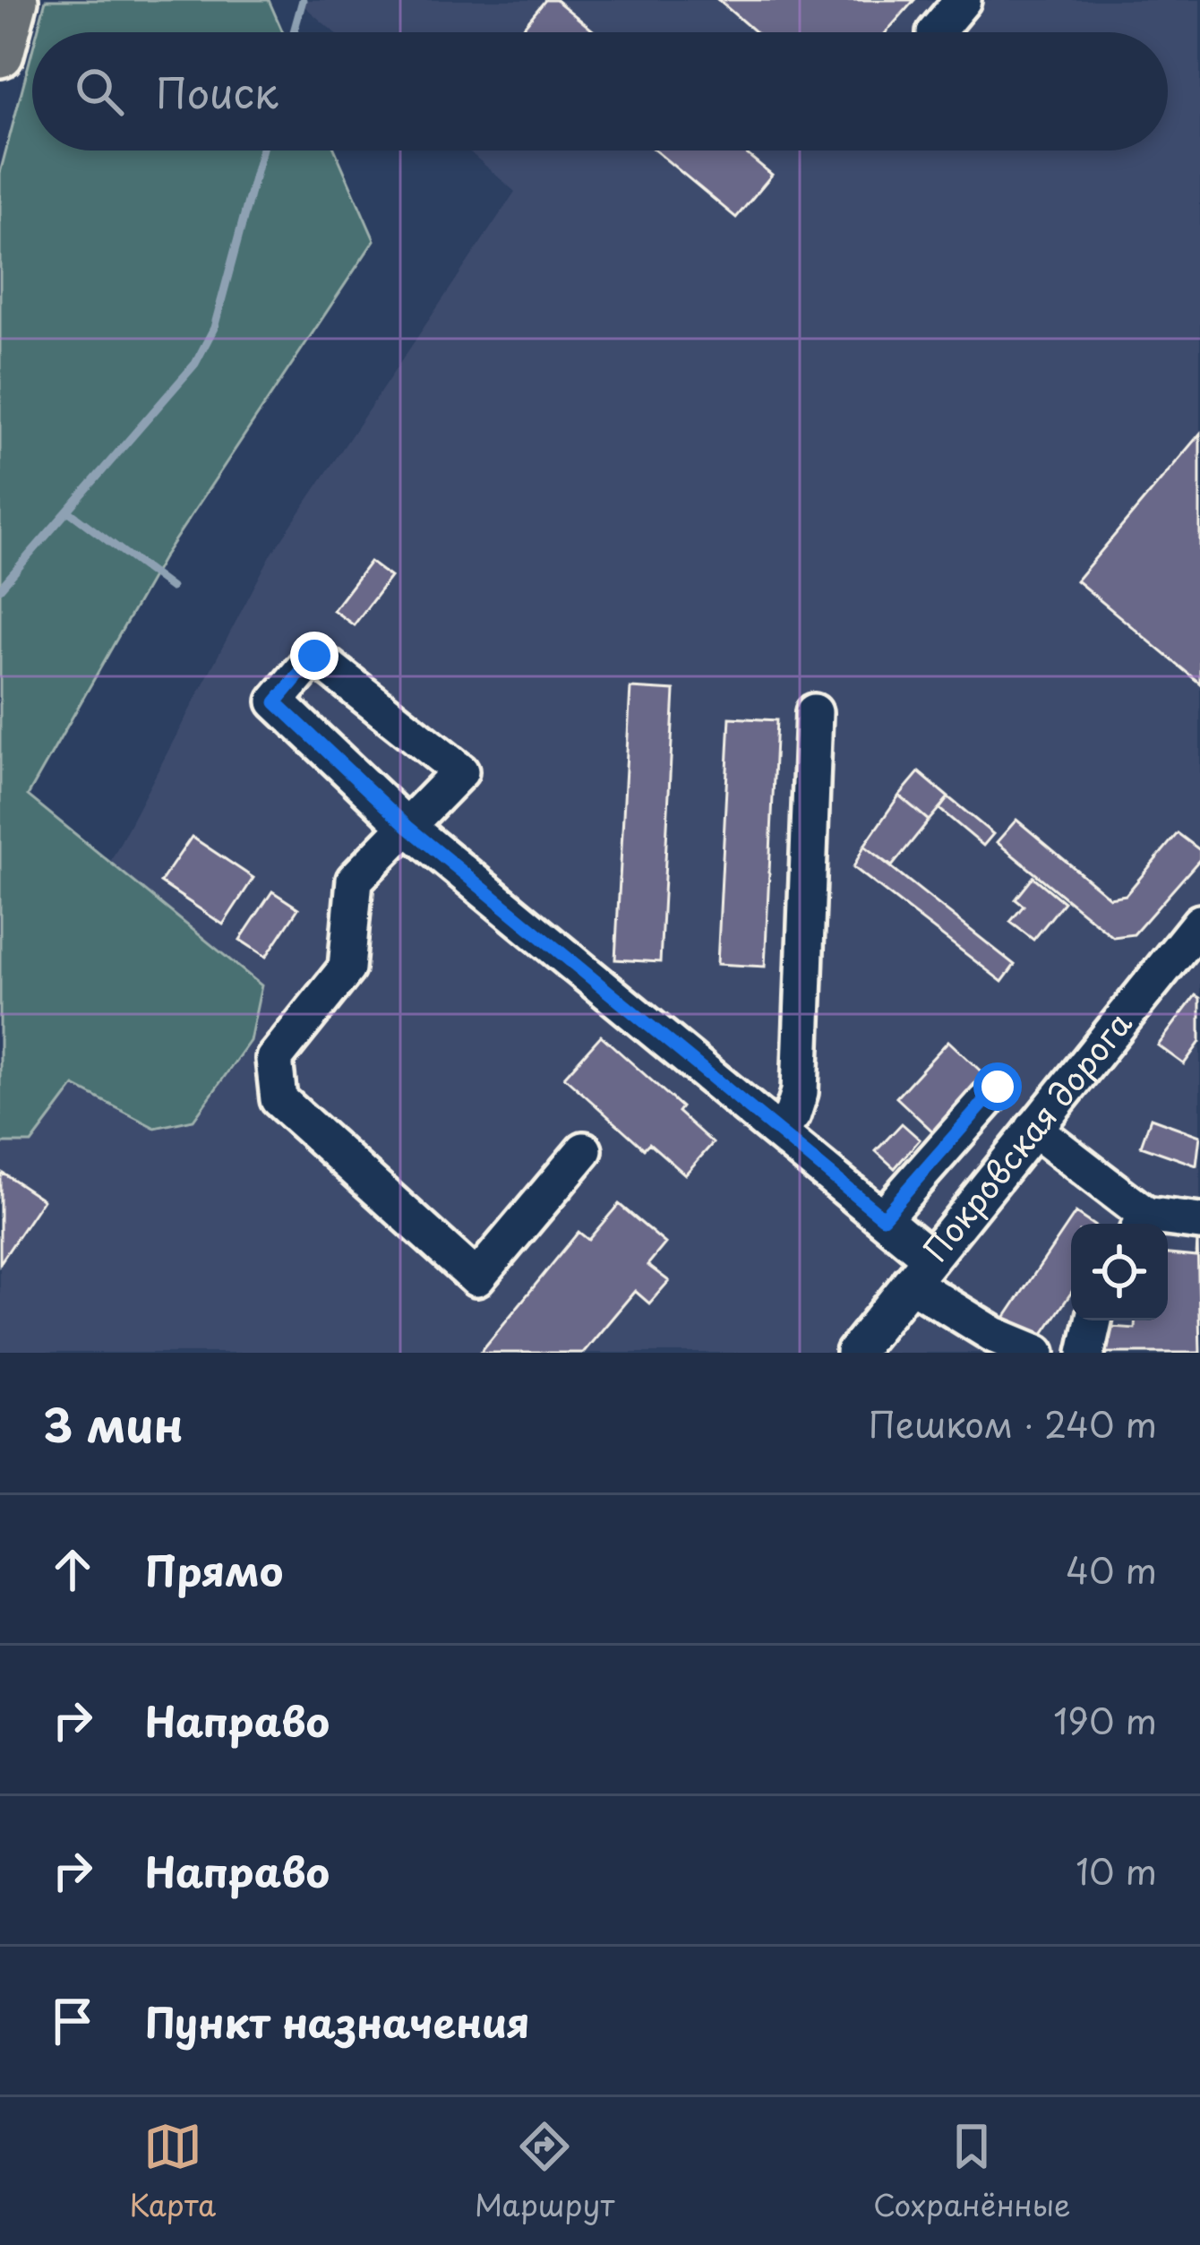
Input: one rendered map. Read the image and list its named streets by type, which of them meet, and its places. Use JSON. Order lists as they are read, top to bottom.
{
  "streets": {
    "street": ["Покровская дорога"]
  },
  "page": {
    "search": "Поиск",
    "heading": ["3 мин", "Пешком · 240 m"],
    "list": [
      ["Прямо", "40 m"],
      ["Направо", "190 m"],
      ["Направо", "10 m"],
      "Пункт назначения"
    ],
    "nav": ["Карта", "Маршрут", "Сохранённые"]
  }
}
